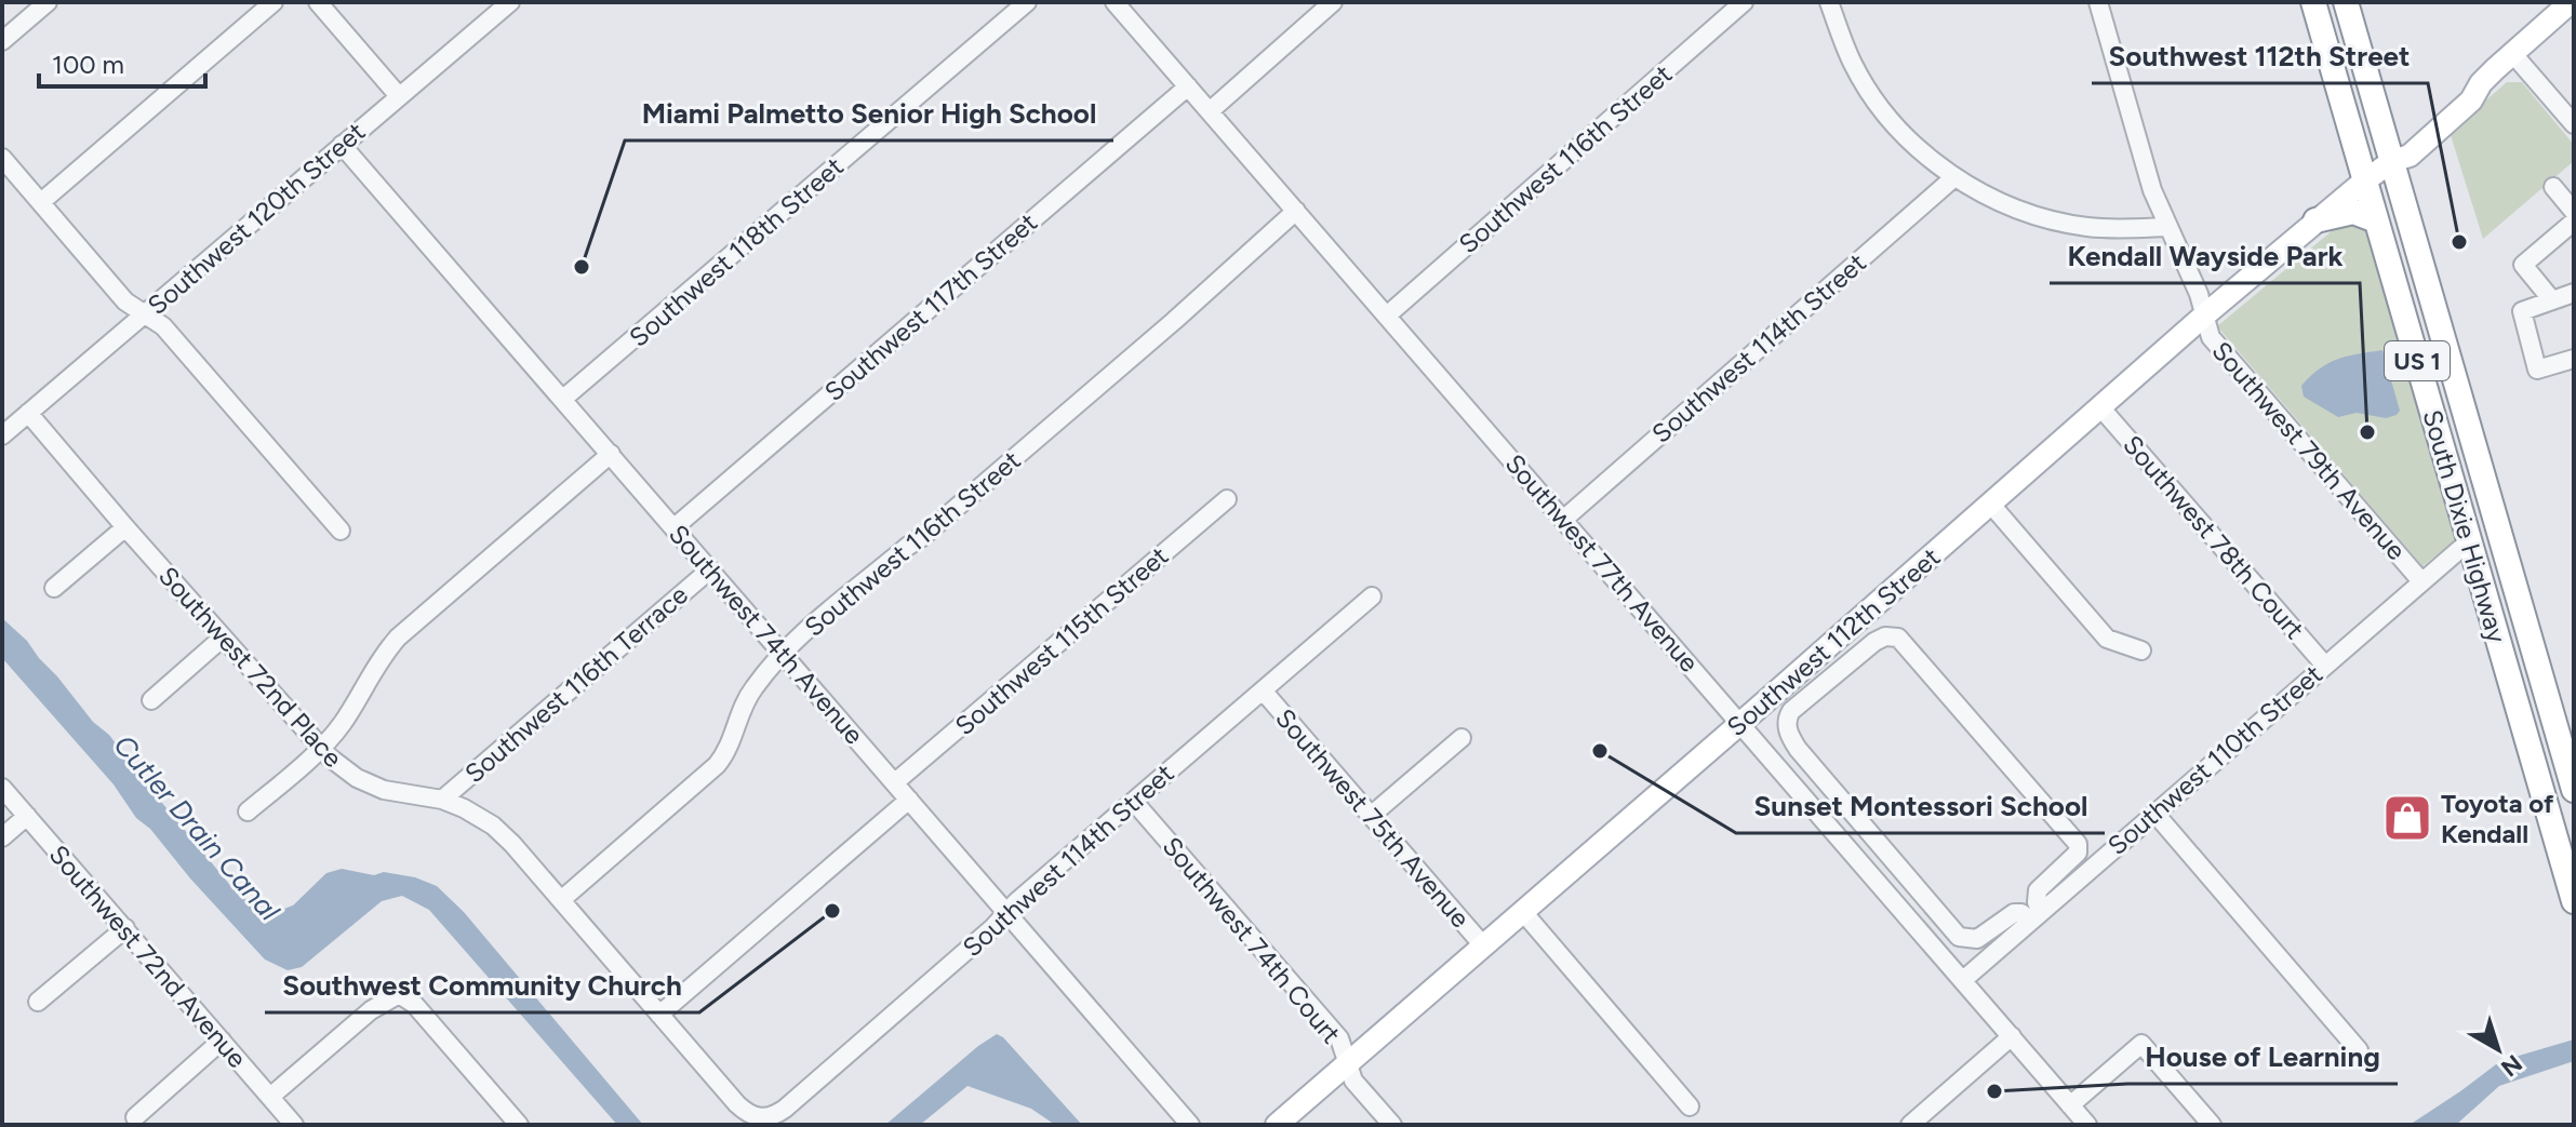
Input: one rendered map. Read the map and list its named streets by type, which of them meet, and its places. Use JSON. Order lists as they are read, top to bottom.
{
  "streets": {
    "highway": ["US 1", "South Dixie Highway"],
    "main road": ["Southwest 112th Street"],
    "street": [
      "Southwest 116th Street",
      "Southwest 120th Street",
      "Southwest 118th Street",
      "Southwest 117th Street",
      "Southwest 114th Street",
      "Southwest 79th Avenue",
      "Southwest 78th Court",
      "Southwest 77th Avenue",
      "Southwest 74th Avenue",
      "Southwest 115th Street",
      "Southwest 72nd Place",
      "Southwest 116th Terrace",
      "Southwest 110th Street",
      "Southwest 75th Avenue",
      "Southwest 74th Court",
      "Southwest 72nd Avenue"
    ]
  },
  "crossings": [
    ["Southwest 116th Street", "Southwest 77th Avenue"],
    ["Southwest 116th Street", "Southwest 74th Avenue"],
    ["Southwest 116th Street", "Southwest 72nd Place"],
    ["Southwest 120th Street", "Southwest 74th Avenue"],
    ["Southwest 120th Street", "Southwest 72nd Place"],
    ["Southwest 118th Street", "Southwest 74th Avenue"],
    ["Southwest 117th Street", "Southwest 77th Avenue"],
    ["Southwest 117th Street", "Southwest 74th Avenue"],
    ["Southwest 114th Street", "Southwest 77th Avenue"],
    ["Southwest 114th Street", "Southwest 74th Avenue"],
    ["Southwest 114th Street", "Southwest 72nd Place"],
    ["Southwest 114th Street", "Southwest 75th Avenue"],
    ["Southwest 114th Street", "Southwest 74th Court"],
    ["Southwest 79th Avenue", "Southwest 112th Street"],
    ["Southwest 79th Avenue", "Southwest 110th Street"],
    ["South Dixie Highway", "Southwest 112th Street"],
    ["South Dixie Highway", "Southwest 110th Street"],
    ["Southwest 78th Court", "Southwest 112th Street"],
    ["Southwest 78th Court", "Southwest 110th Street"],
    ["Southwest 77th Avenue", "Southwest 112th Street"],
    ["Southwest 77th Avenue", "Southwest 110th Street"],
    ["Southwest 74th Avenue", "Southwest 115th Street"],
    ["Southwest 74th Avenue", "Southwest 116th Terrace"],
    ["Southwest 112th Street", "Southwest 75th Avenue"],
    ["Southwest 112th Street", "Southwest 74th Court"],
    ["Southwest 72nd Place", "Southwest 116th Terrace"]
  ],
  "water": ["Cutler Drain Canal"],
  "places": {
    "other": [
      "Southwest 112th Street",
      "Miami Palmetto Senior High School",
      "Kendall Wayside Park",
      "Sunset Montessori School",
      "Southwest Community Church",
      "House of Learning"
    ],
    "shop": ["Toyota of Kendall"]
  },
  "scale_bar": "100 m",
  "north": "bottom right"
}
